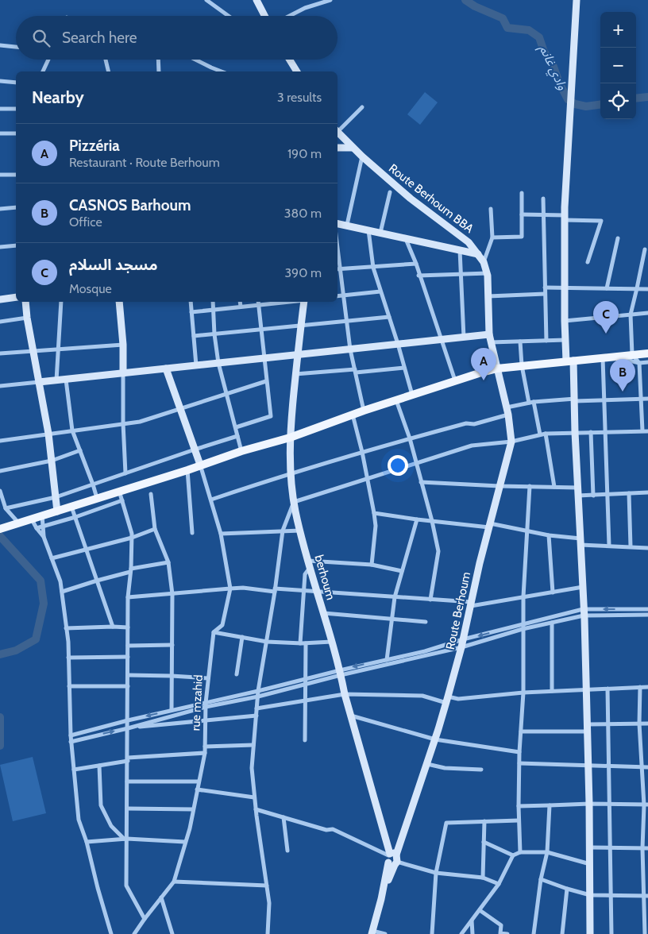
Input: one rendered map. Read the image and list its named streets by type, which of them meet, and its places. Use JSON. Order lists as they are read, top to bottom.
{
  "streets": {
    "street": [
      "Route Berhoum BBA",
      "berhoum",
      "Route Berhoum",
      "rue mzahid"
    ]
  },
  "crossings": [
    ["Route Berhoum BBA", "Route Berhoum"],
    ["berhoum", "Route Berhoum"]
  ],
  "water": ["وادي غانم"],
  "page": {
    "map_buttons": ["+", "−"],
    "search": "Search here",
    "heading": ["Nearby", "3 results"],
    "list": [
      {
        "mark": "A",
        "name": "Pizzéria",
        "note": "Restaurant · Route Berhoum",
        "value": "190 m"
      },
      {
        "mark": "B",
        "name": "CASNOS Barhoum",
        "note": "Office",
        "value": "380 m"
      },
      {
        "mark": "C",
        "name": "مسجد السلام",
        "note": "Mosque",
        "value": "390 m"
      }
    ],
    "pins": ["C", "A", "B"]
  }
}
